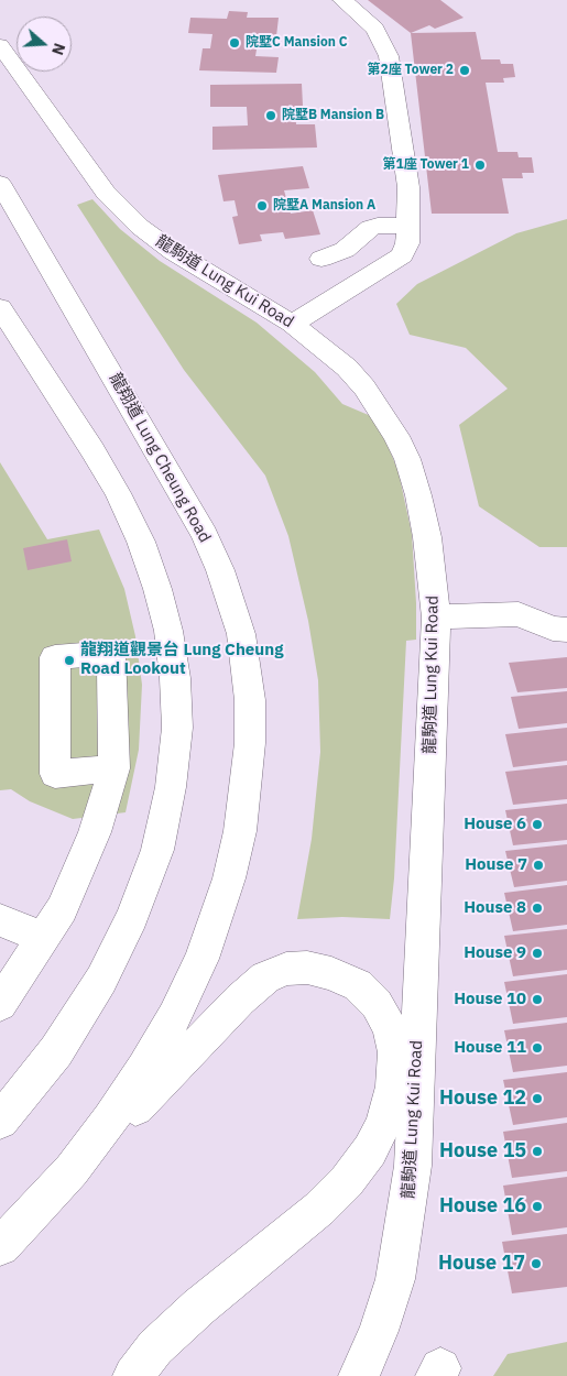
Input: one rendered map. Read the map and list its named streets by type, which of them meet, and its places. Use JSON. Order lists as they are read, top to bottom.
{
  "streets": {
    "main road": ["龍駒道 Lung Kui Road", "龍翔道 Lung Cheung Road"]
  },
  "places": [
    "院墅C Mansion C",
    "第2座 Tower 2",
    "院墅B Mansion B",
    "第1座 Tower 1",
    "院墅A Mansion A",
    "龍翔道觀景台 Lung Cheung Road Lookout",
    "House 6",
    "House 7",
    "House 8",
    "House 9",
    "House 10",
    "House 11",
    "House 12",
    "House 15",
    "House 16",
    "House 17"
  ],
  "north": "right"
}
